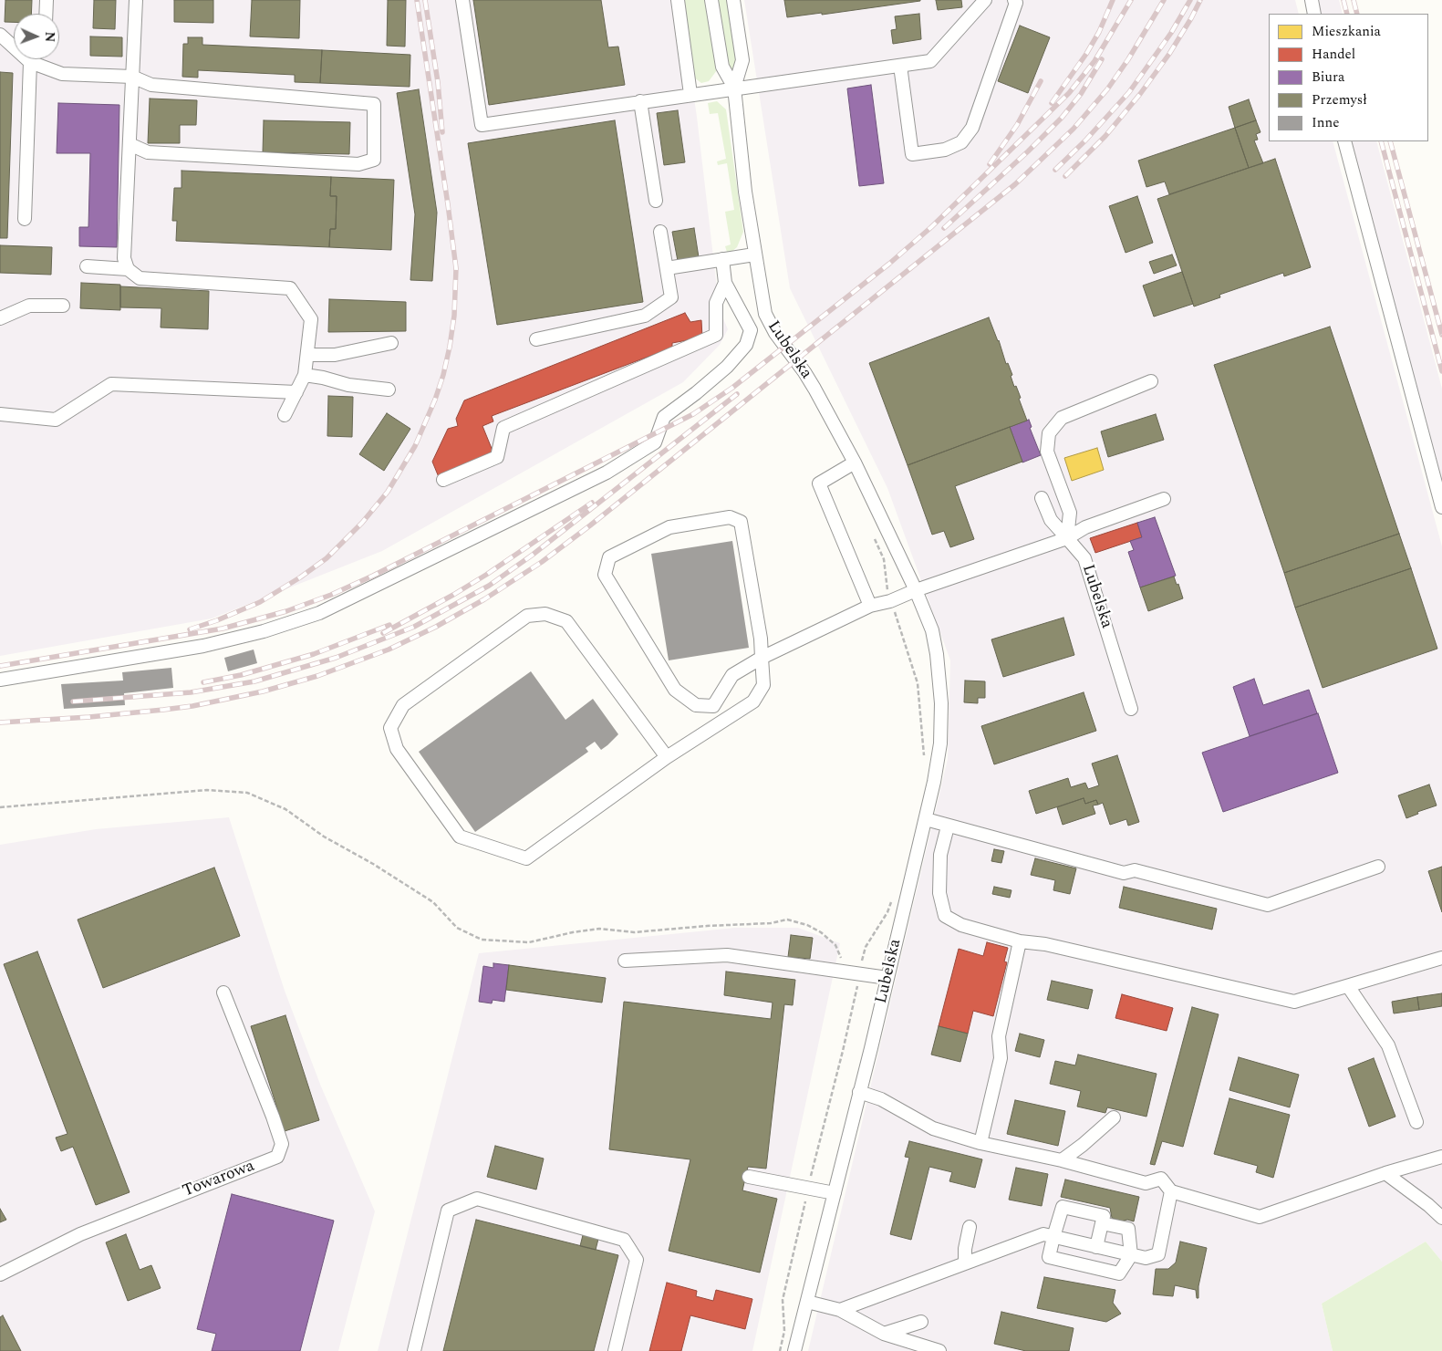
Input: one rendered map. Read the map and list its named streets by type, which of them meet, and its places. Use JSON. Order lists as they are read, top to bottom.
{
  "streets": {
    "street": ["Lubelska", "Towarowa"]
  },
  "legend": [
    "Mieszkania",
    "Handel",
    "Biura",
    "Przemysł",
    "Inne"
  ],
  "north": "right"
}
